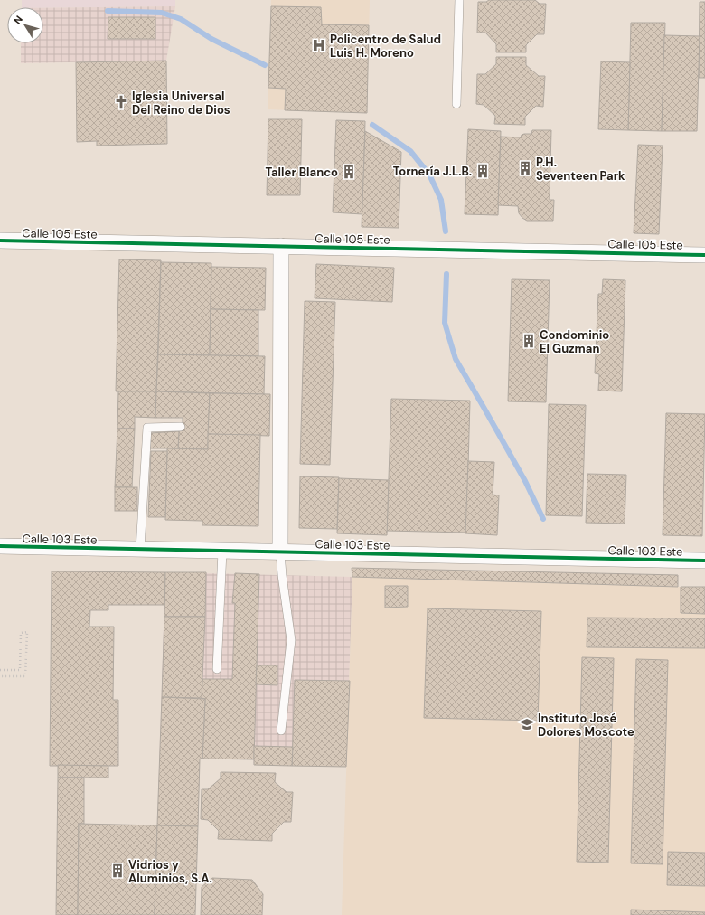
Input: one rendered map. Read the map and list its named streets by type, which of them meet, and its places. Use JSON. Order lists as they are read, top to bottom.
{
  "streets": {
    "street": ["Calle 105 Este", "Calle 103 Este"]
  },
  "places": {
    "hospital": ["Policentro de Salud Luis H. Moreno"],
    "church": ["Iglesia Universal Del Reino de Dios"],
    "building": [
      "P.H. Seventeen Park",
      "Tornería J.L.B.",
      "Taller Blanco",
      "Condominio El Guzman",
      "Vidrios y Aluminios, S.A."
    ],
    "school or university": ["Instituto José Dolores Moscote"]
  },
  "north": "top left"
}
